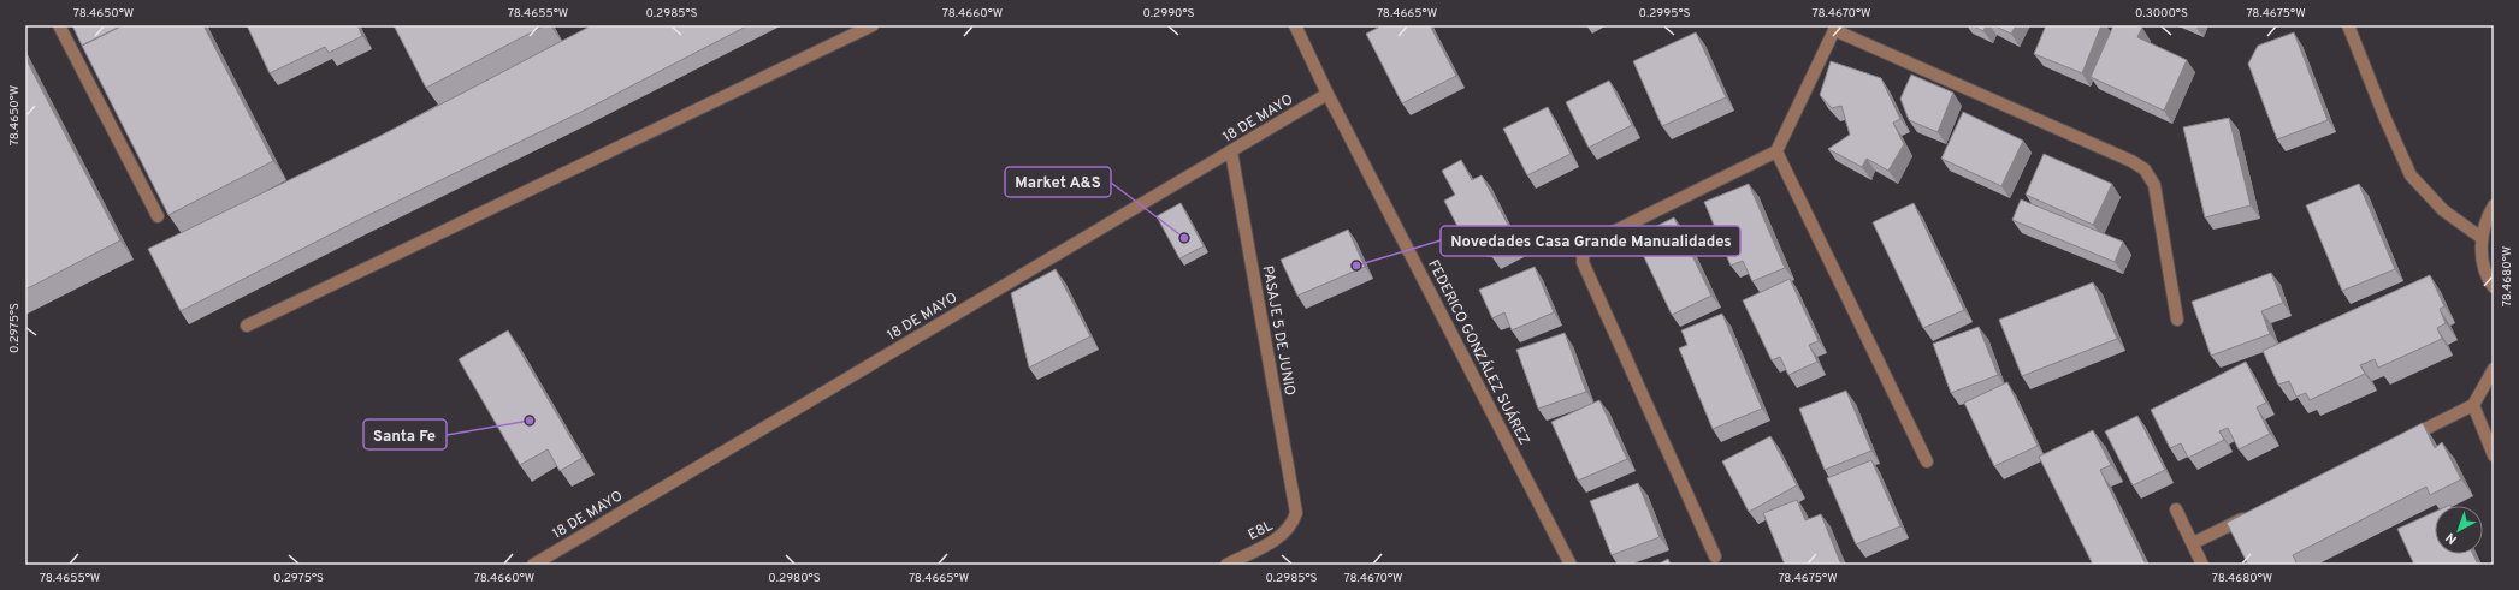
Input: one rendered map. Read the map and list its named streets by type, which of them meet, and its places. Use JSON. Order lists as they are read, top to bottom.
{
  "streets": {
    "street": [
      "18 DE MAYO",
      "PASAJE 5 DE JUNIO",
      "FEDERICO GONZÁLEZ SUÁREZ",
      "E8L"
    ]
  },
  "crossings": [
    ["18 DE MAYO", "PASAJE 5 DE JUNIO"],
    ["18 DE MAYO", "FEDERICO GONZÁLEZ SUÁREZ"],
    ["PASAJE 5 DE JUNIO", "E8L"]
  ],
  "places": ["Market A&S", "Novedades Casa Grande Manualidades", "Santa Fe"],
  "north": "bottom left",
  "coordinates": [
    "78.4650°W",
    "78.4655°W",
    "0.2985°S",
    "78.4660°W",
    "0.2990°S",
    "78.4665°W",
    "0.2995°S",
    "78.4670°W",
    "0.3000°S",
    "78.4675°W",
    "78.4680°W",
    "0.2975°S",
    "0.2980°S"
  ]
}
